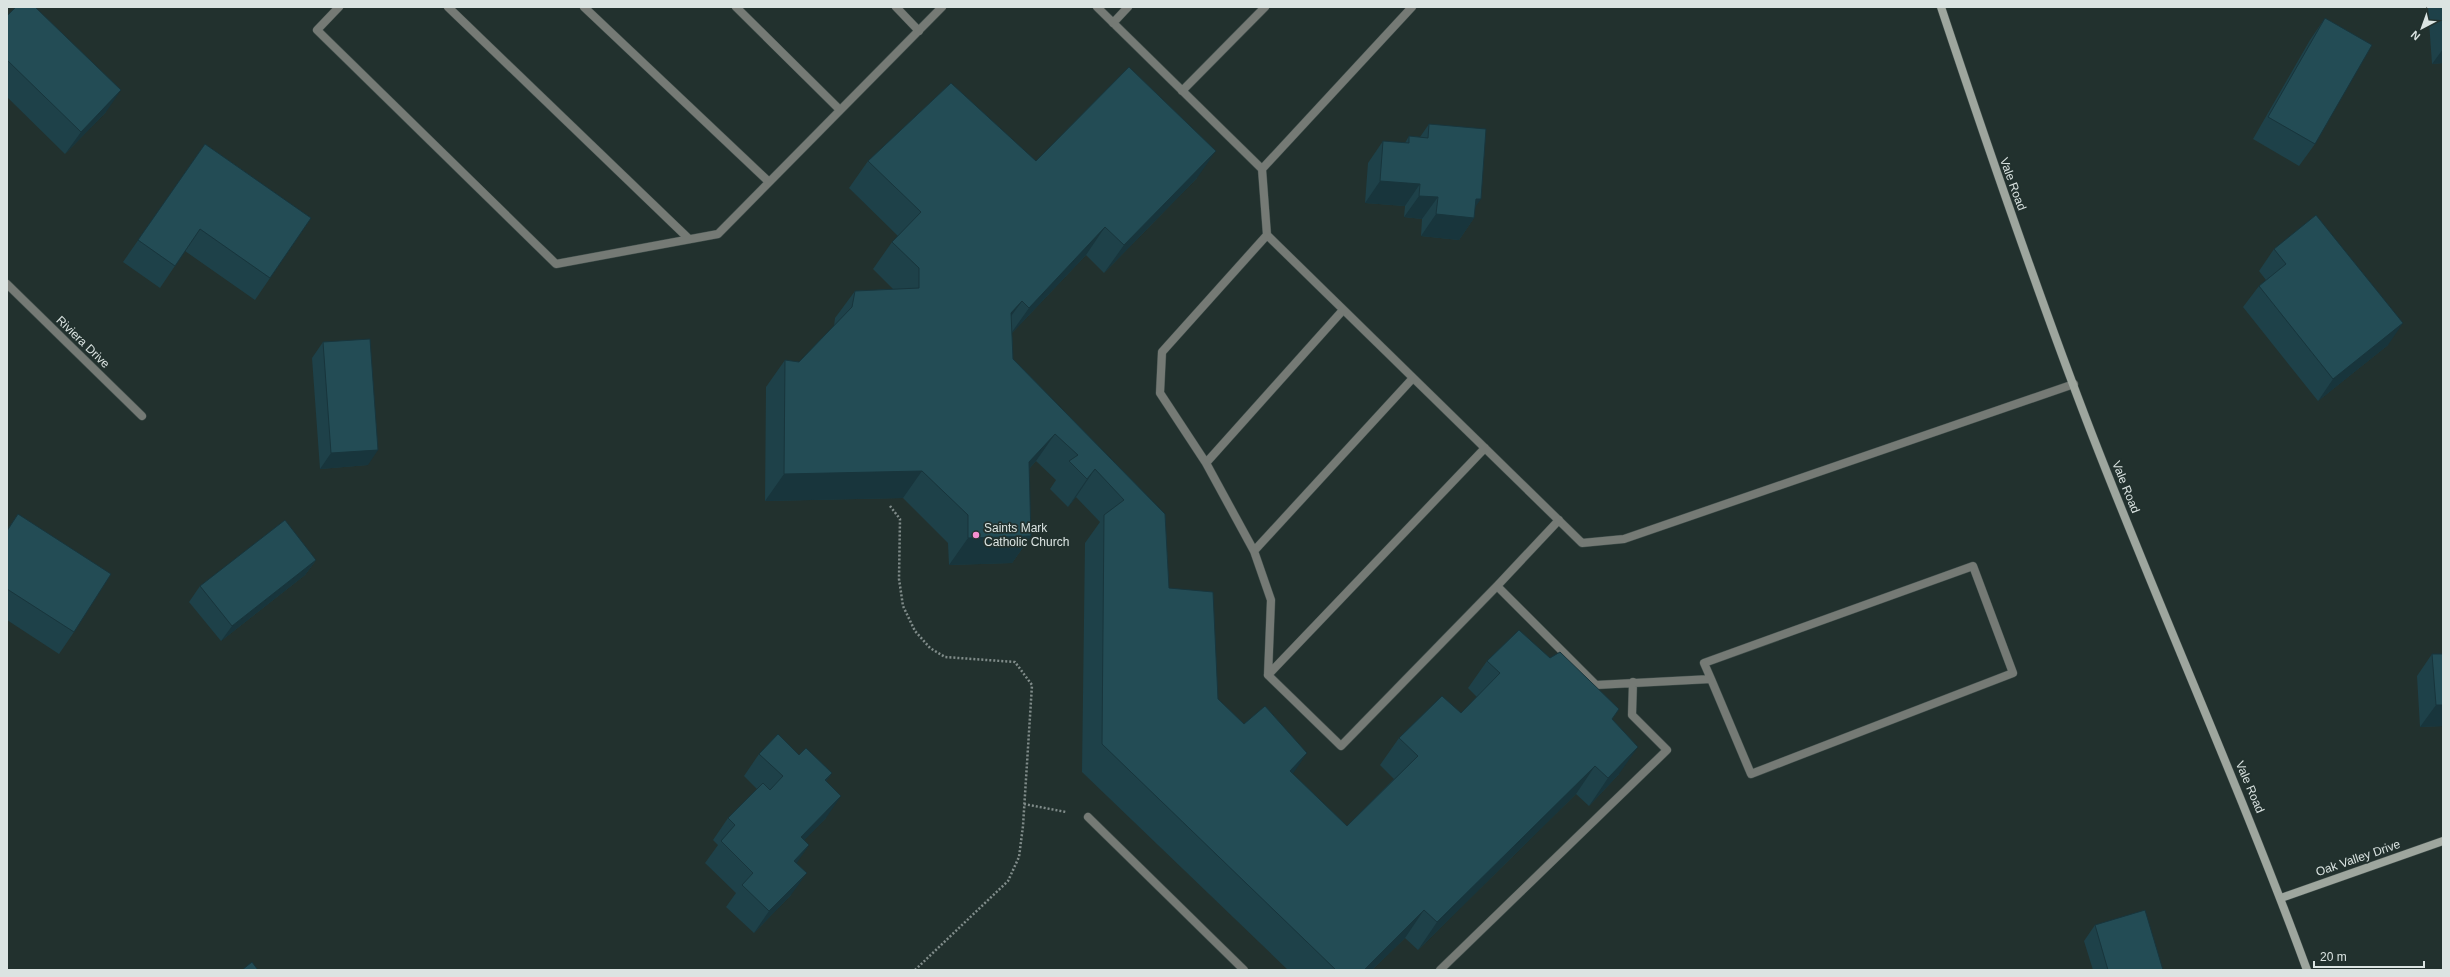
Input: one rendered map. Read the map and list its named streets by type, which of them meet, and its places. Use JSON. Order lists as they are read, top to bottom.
{
  "streets": {
    "main road": ["Vale Road", "Oak Valley Drive"],
    "street": ["Riviera Drive"]
  },
  "crossings": [
    ["Vale Road", "Oak Valley Drive"]
  ],
  "places": ["Saints Mark Catholic Church"],
  "scale_bar": "20 m",
  "north": "bottom left"
}
